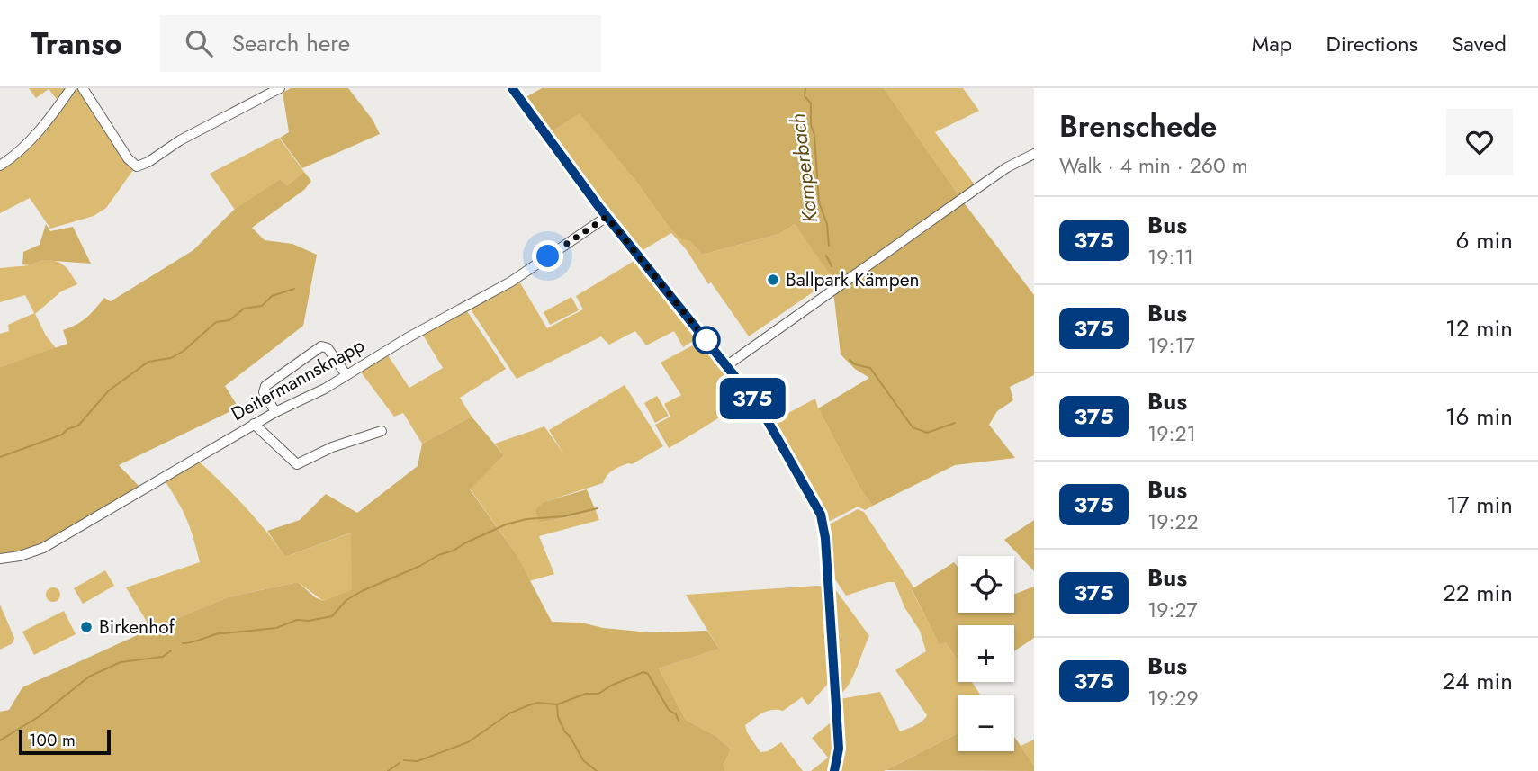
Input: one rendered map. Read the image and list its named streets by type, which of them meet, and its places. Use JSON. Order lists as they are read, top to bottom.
{
  "streets": {
    "street": ["Deitermannsknapp"]
  },
  "water": ["Kamperbach"],
  "places": ["Ballpark Kämpen", "Birkenhof"],
  "lines": ["bus line 375"],
  "scale_bar": "100 m",
  "page": {
    "header": "Transo",
    "search": "Search here",
    "nav": ["Map", "Directions", "Saved"],
    "on_map": "375",
    "heading": ["Brenschede", "Walk · 4 min · 260 m"],
    "list": [
      {
        "mark": "375",
        "name": "Bus",
        "note": "19:11",
        "value": "6 min"
      },
      {
        "mark": "375",
        "name": "Bus",
        "note": "19:17",
        "value": "12 min"
      },
      {
        "mark": "375",
        "name": "Bus",
        "note": "19:21",
        "value": "16 min"
      },
      {
        "mark": "375",
        "name": "Bus",
        "note": "19:22",
        "value": "17 min"
      },
      {
        "mark": "375",
        "name": "Bus",
        "note": "19:27",
        "value": "22 min"
      },
      {
        "mark": "375",
        "name": "Bus",
        "note": "19:29",
        "value": "24 min"
      }
    ],
    "map_buttons": ["+", "−"],
    "scale": "100 m"
  }
}
